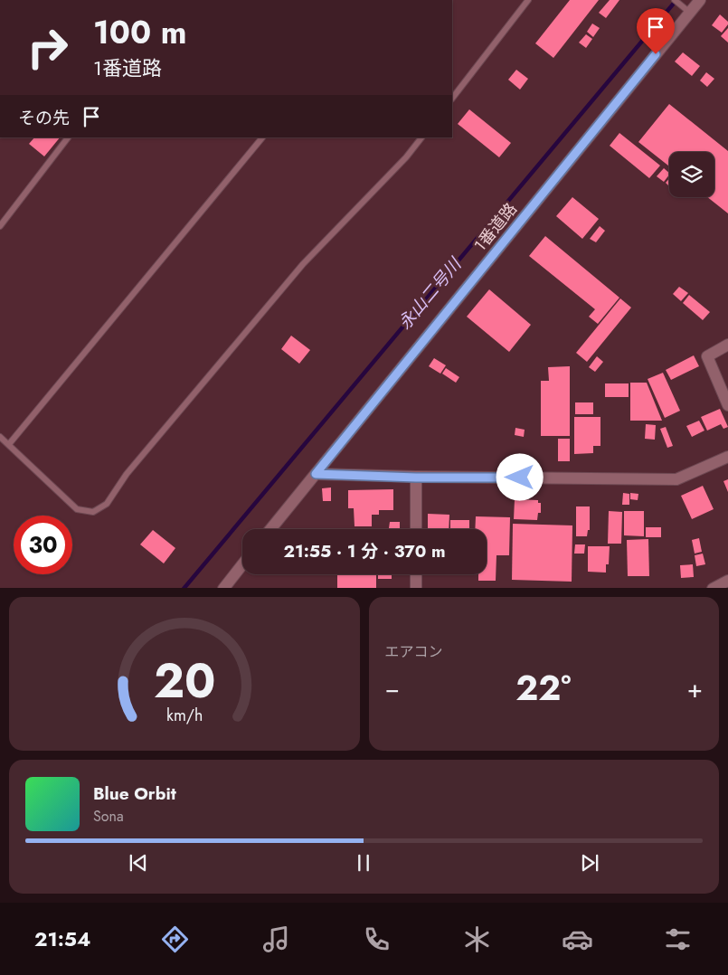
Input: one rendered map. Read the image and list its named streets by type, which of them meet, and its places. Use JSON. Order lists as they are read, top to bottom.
{
  "streets": {
    "street": ["1番道路"]
  },
  "water": ["永山二号川"],
  "page": {
    "turn": ["100 m", "1番道路"],
    "then": "その先",
    "limit": "30",
    "trip": "21:55 · 1 分 · 370 m",
    "tile": "エアコン",
    "heat": ["−", "22°", "+"],
    "song": ["Blue Orbit", "Sona"],
    "tabs": "21:54",
    "gauge": ["20", "km/h"]
  }
}
